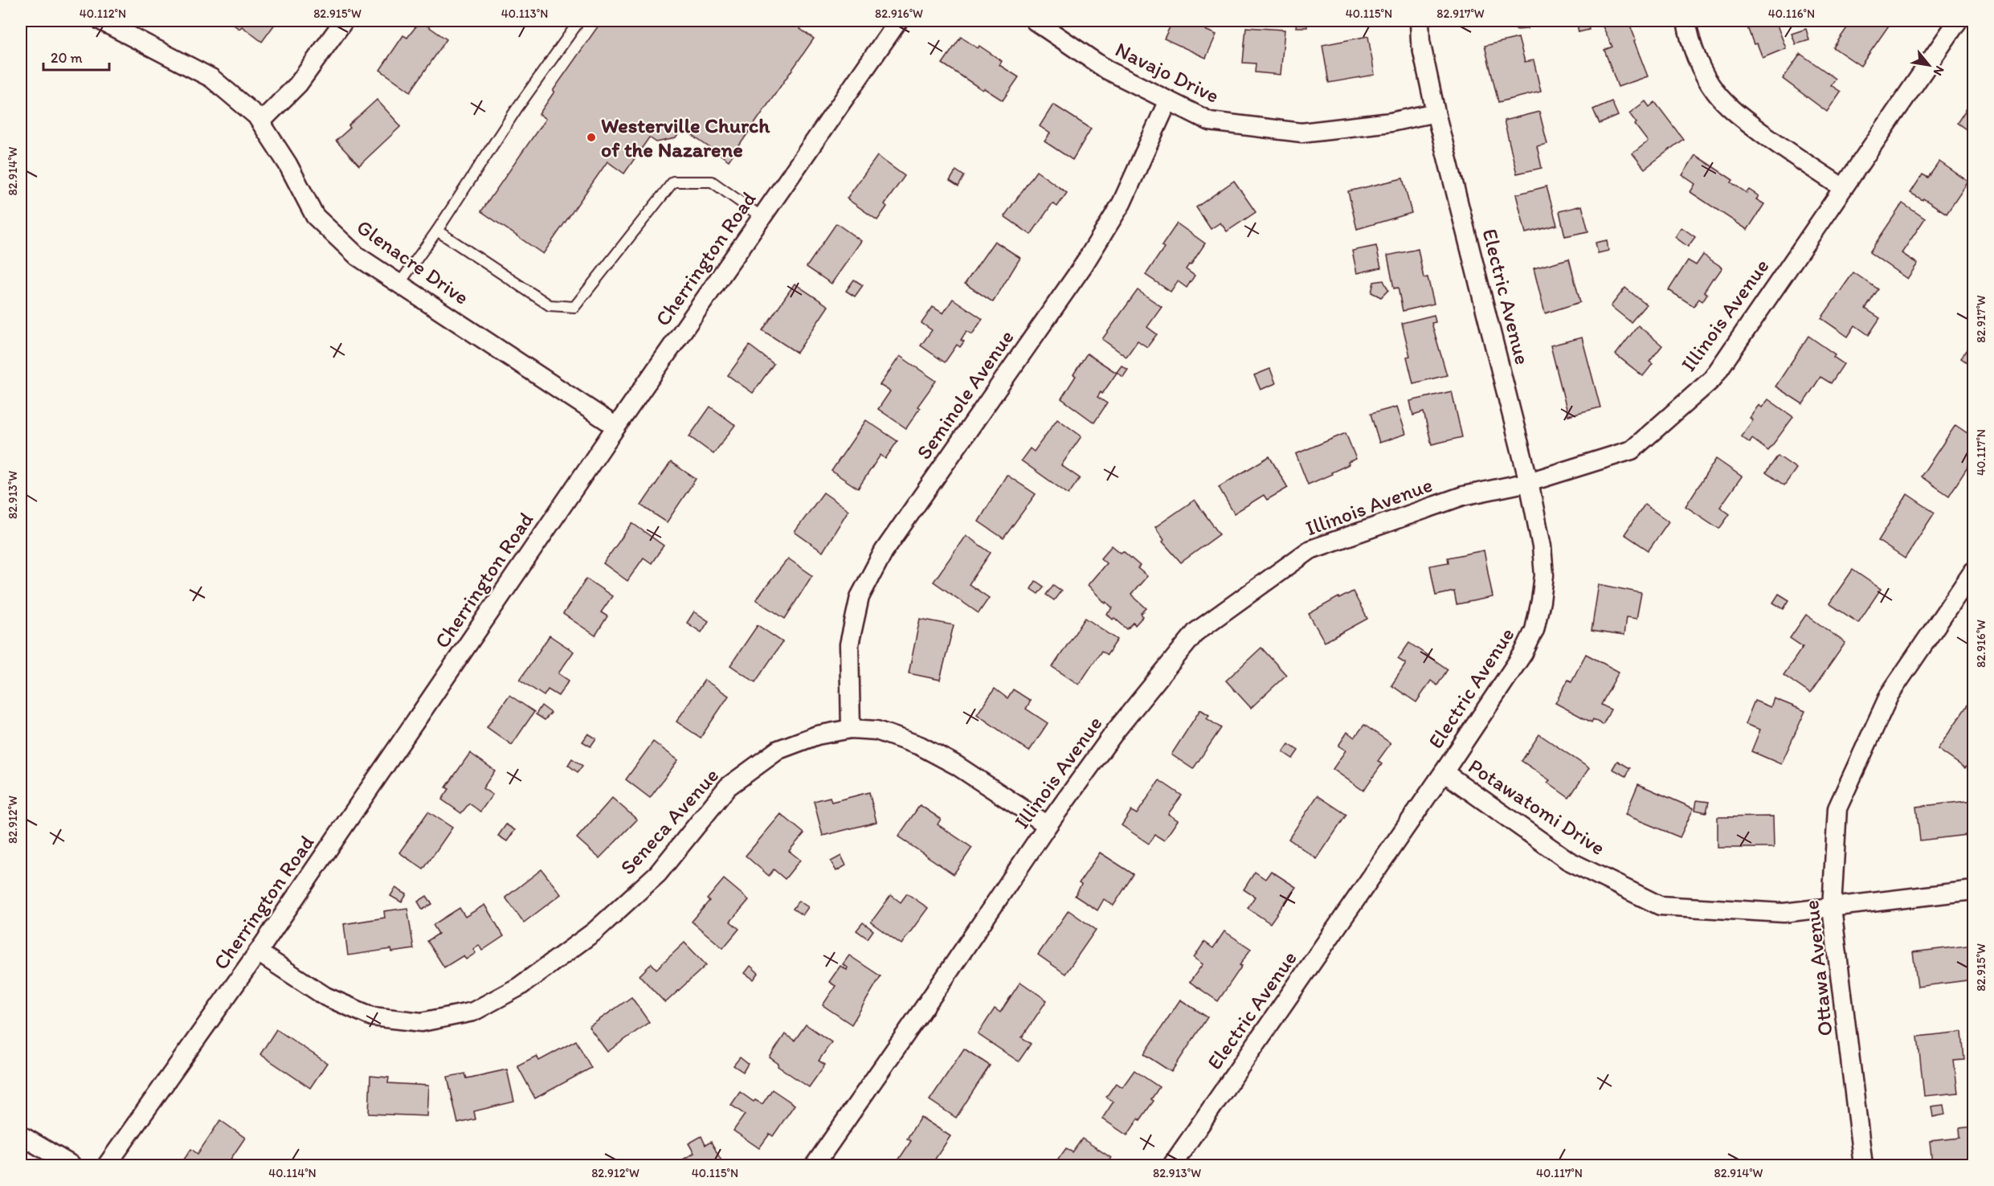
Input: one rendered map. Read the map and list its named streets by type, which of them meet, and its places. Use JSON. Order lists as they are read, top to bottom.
{
  "streets": {
    "street": [
      "Navajo Drive",
      "Cherrington Road",
      "Glenacre Drive",
      "Electric Avenue",
      "Illinois Avenue",
      "Seminole Avenue",
      "Potawatomi Drive",
      "Seneca Avenue",
      "Ottawa Avenue"
    ]
  },
  "crossings": [
    ["Navajo Drive", "Electric Avenue"],
    ["Navajo Drive", "Seminole Avenue"],
    ["Cherrington Road", "Glenacre Drive"],
    ["Cherrington Road", "Seneca Avenue"],
    ["Electric Avenue", "Illinois Avenue"],
    ["Electric Avenue", "Potawatomi Drive"],
    ["Illinois Avenue", "Seneca Avenue"],
    ["Seminole Avenue", "Seneca Avenue"],
    ["Potawatomi Drive", "Ottawa Avenue"]
  ],
  "places": ["Westerville Church of the Nazarene"],
  "scale_bar": "20 m",
  "north": "bottom right",
  "coordinates": [
    "40.112°N",
    "82.915°W",
    "40.113°N",
    "82.916°W",
    "40.115°N",
    "82.917°W",
    "40.116°N",
    "82.914°W",
    "40.117°N",
    "82.913°W",
    "82.912°W",
    "40.114°N"
  ]
}
